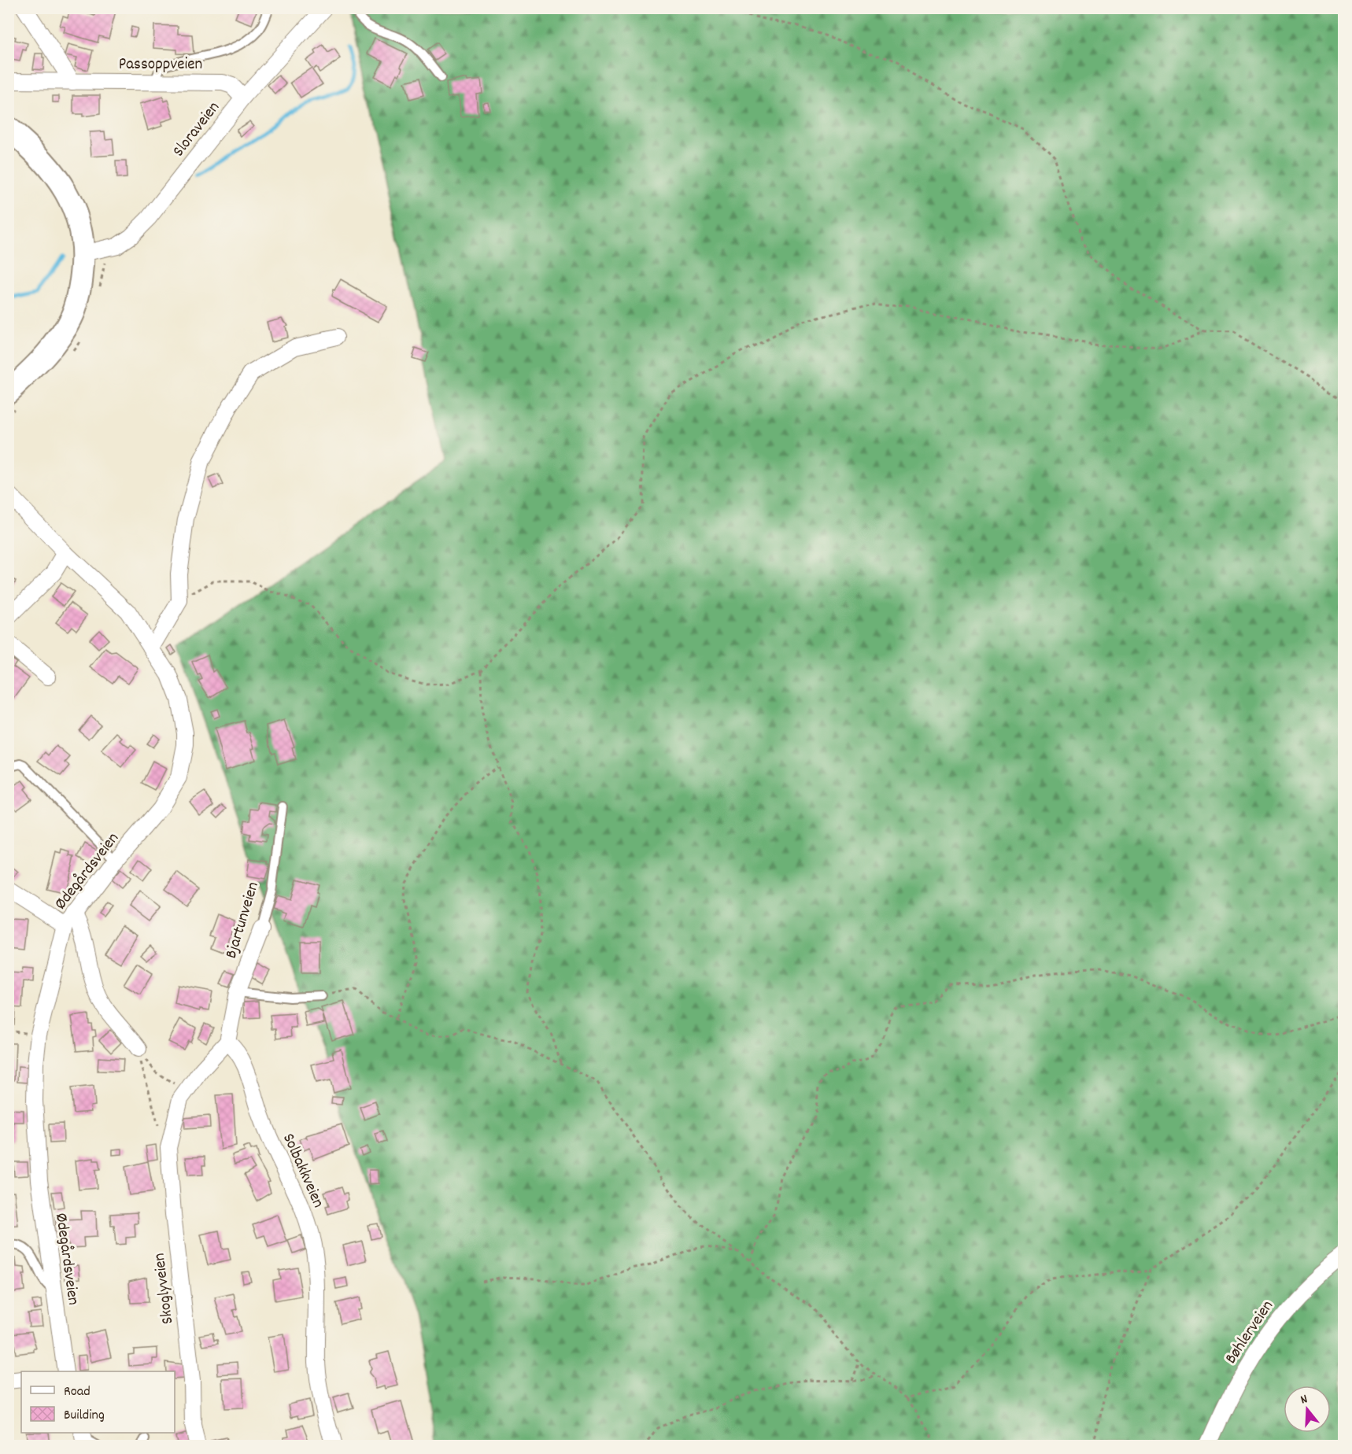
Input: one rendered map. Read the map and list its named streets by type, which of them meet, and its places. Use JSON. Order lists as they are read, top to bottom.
{
  "streets": {
    "street": [
      "Passoppveien",
      "Sloraveien",
      "Ødegårdsveien",
      "Bjartunveien",
      "Solbakkveien",
      "Skoglyveien",
      "Bøhlerveien"
    ]
  },
  "crossings": [
    ["Passoppveien", "Sloraveien"],
    ["Bjartunveien", "Solbakkveien"]
  ],
  "legend": ["Road", "Building"],
  "north": "top"
}
